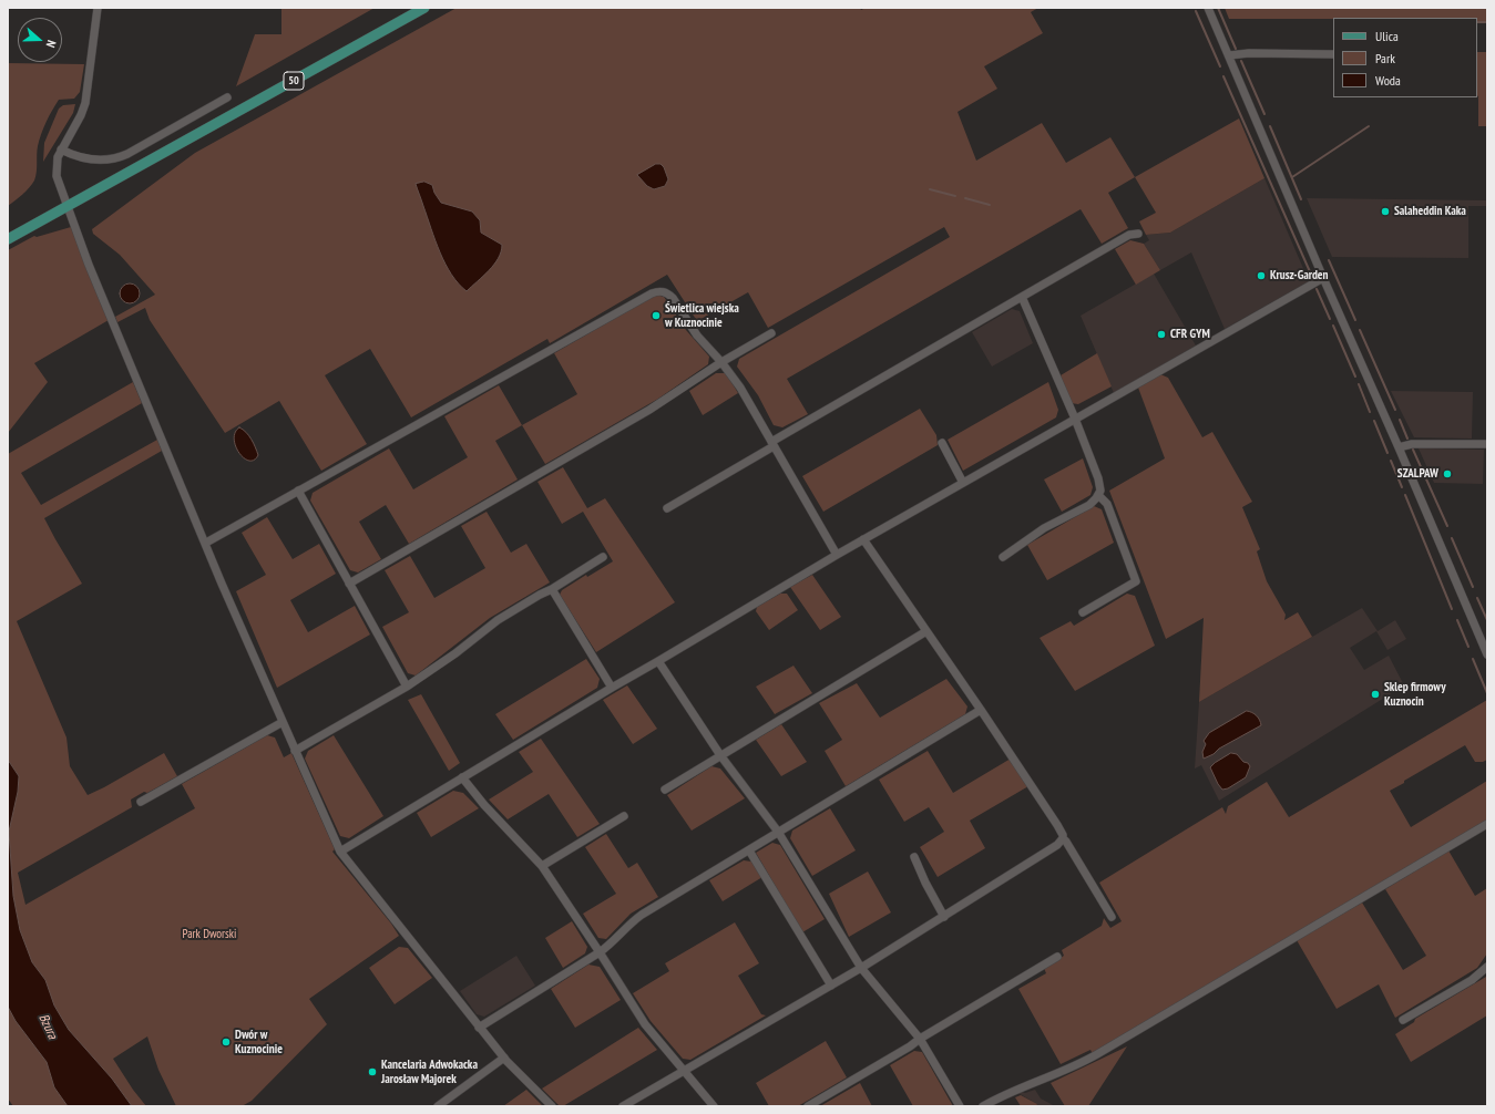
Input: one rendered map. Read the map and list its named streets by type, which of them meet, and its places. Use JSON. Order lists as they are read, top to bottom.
{
  "streets": {
    "main road": ["50"]
  },
  "water": ["Bzura"],
  "parks": ["Park Dworski"],
  "places": [
    "Salaheddin Kaka",
    "Krusz-Garden",
    "Świetlica wiejska w Kuznocinie",
    "CFR GYM",
    "SZALPAW",
    "Sklep firmowy Kuznocin",
    "Dwór w Kuznocinie",
    "Kancelaria Adwokacka Jarosław Majorek"
  ],
  "legend": ["Ulica", "Park", "Woda"],
  "north": "right"
}
